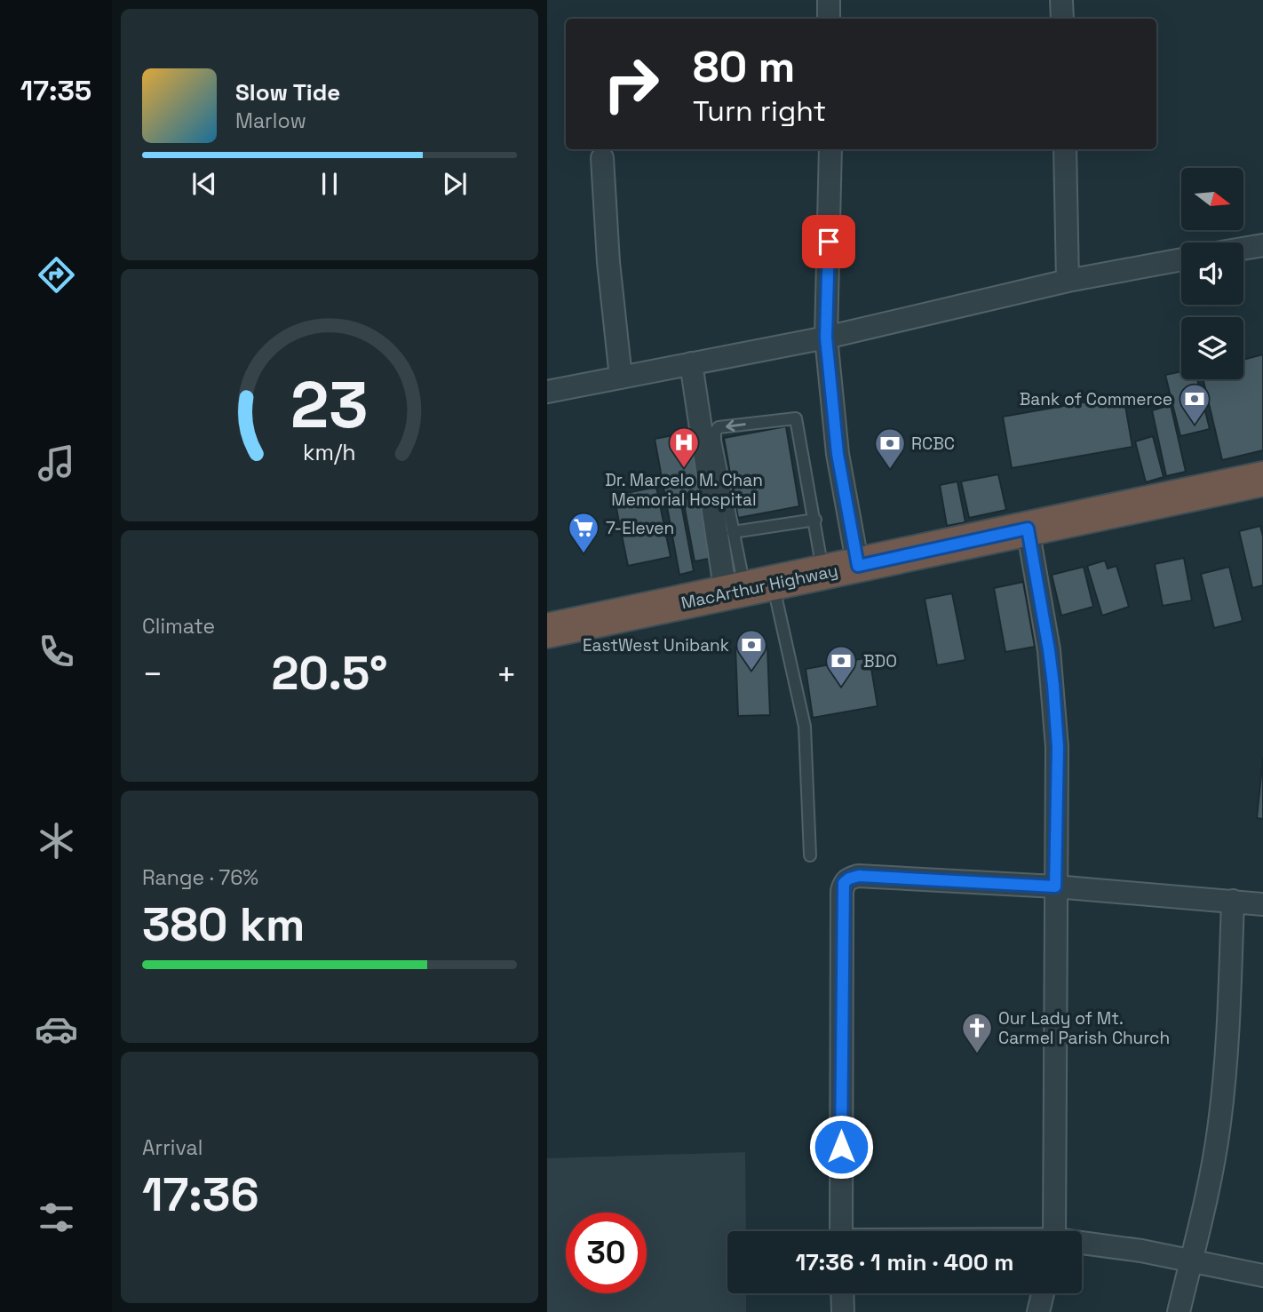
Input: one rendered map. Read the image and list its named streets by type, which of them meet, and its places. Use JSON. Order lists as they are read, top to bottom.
{
  "streets": {
    "highway": ["MacArthur Highway"]
  },
  "places": {
    "bank": [
      "Bank of Commerce",
      "RCBC",
      "EastWest Unibank",
      "BDO"
    ],
    "hospital": ["Dr. Marcelo M. Chan Memorial Hospital"],
    "supermarket": ["7-Eleven"],
    "church": ["Our Lady of Mt. Carmel Parish Church"]
  },
  "north": "right",
  "page": {
    "tabs": "17:35",
    "turn": ["80 m", "Turn right"],
    "song": ["Slow Tide", "Marlow"],
    "tile": [
      "Climate",
      ["Range · 76%", "380 km"],
      ["Arrival", "17:36"]
    ],
    "heat": ["−", "20.5°", "+"],
    "limit": "30",
    "trip": "17:36 · 1 min · 400 m",
    "gauge": ["23", "km/h"]
  }
}
